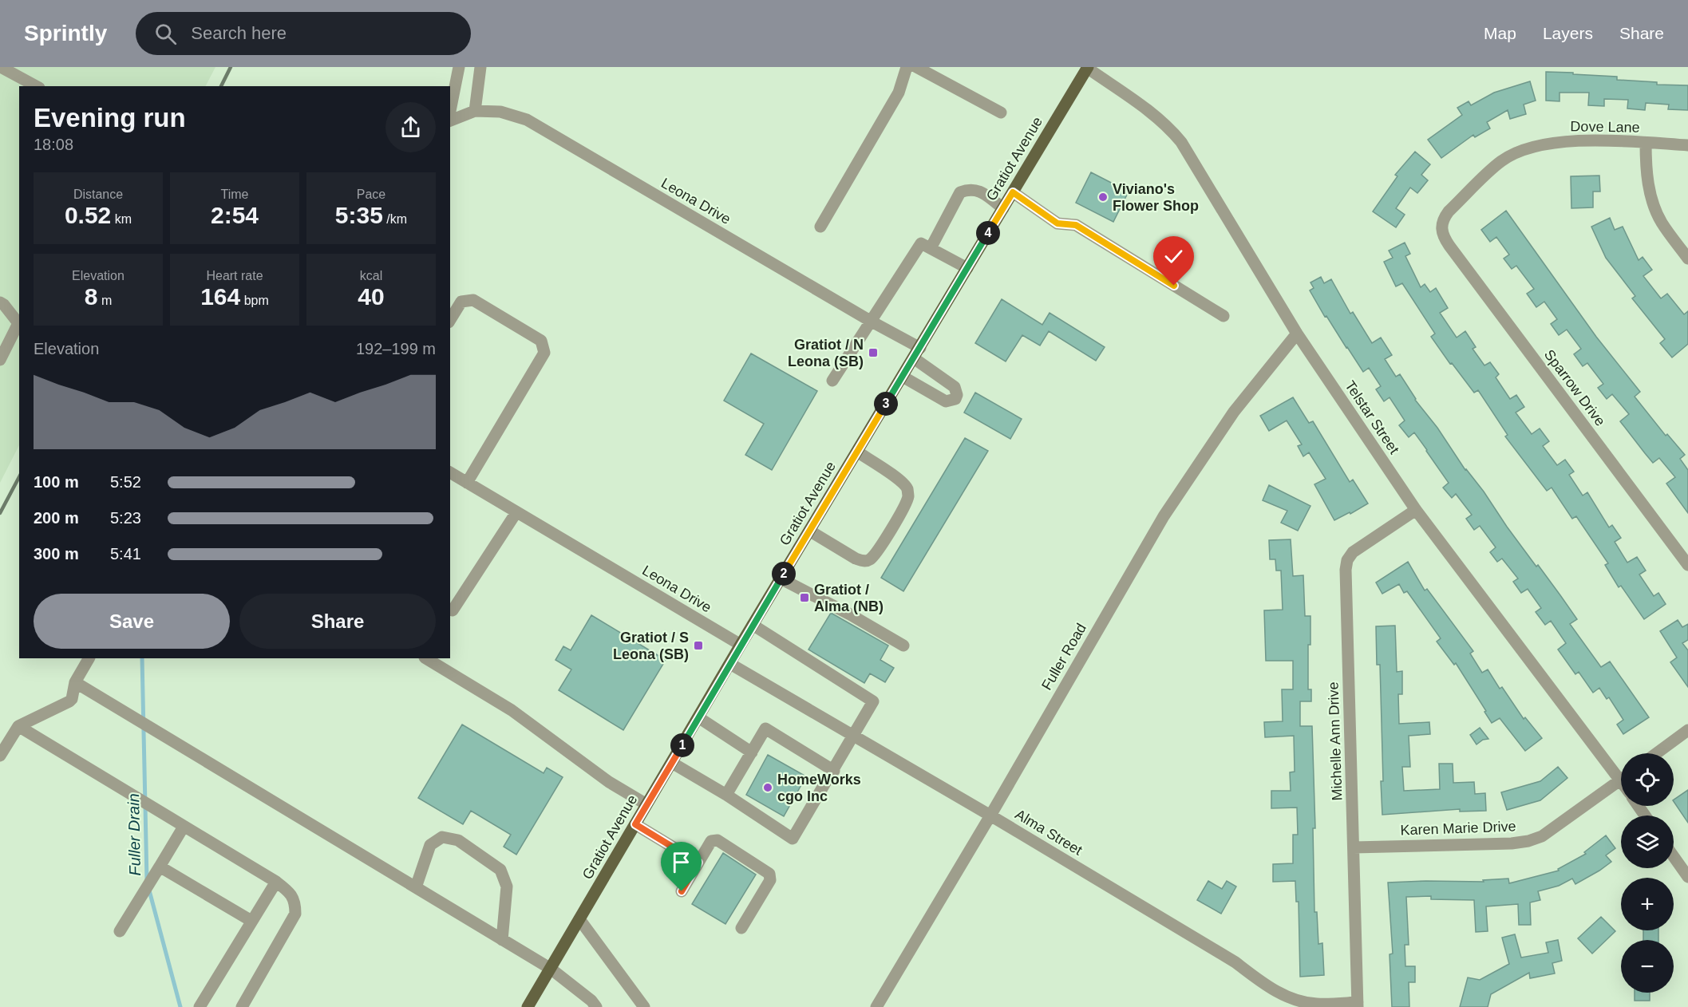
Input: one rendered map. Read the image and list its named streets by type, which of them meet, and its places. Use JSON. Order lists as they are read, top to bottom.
{
  "streets": {
    "main road": ["Gratiot Avenue"],
    "street": [
      "Dove Lane",
      "Leona Drive",
      "Sparrow Drive",
      "Telstar Street",
      "Fuller Road",
      "Michelle Ann Drive",
      "Karen Marie Drive",
      "Alma Street"
    ]
  },
  "crossings": [
    ["Dove Lane", "Sparrow Drive"],
    ["Gratiot Avenue", "Leona Drive"],
    ["Gratiot Avenue", "Telstar Street"],
    ["Gratiot Avenue", "Alma Street"],
    ["Telstar Street", "Fuller Road"],
    ["Telstar Street", "Michelle Ann Drive"],
    ["Fuller Road", "Alma Street"],
    ["Michelle Ann Drive", "Karen Marie Drive"],
    ["Michelle Ann Drive", "Alma Street"]
  ],
  "water": ["Fuller Drain"],
  "places": {
    "other": ["Viviano's Flower Shop", "HomeWorks cgo Inc"],
    "transit": ["Gratiot / N Leona (SB)", "Gratiot / Alma (NB)", "Gratiot / S Leona (SB)"]
  },
  "page": {
    "header": "Sprintly",
    "search": "Search here",
    "nav": ["Map", "Layers", "Share"],
    "heading": ["Evening run", "18:08"],
    "stats": [
      ["Distance", "0.52 km"],
      ["Time", "2:54"],
      ["Pace", "5:35 /km"],
      ["Elevation", "8 m"],
      ["Heart rate", "164 bpm"],
      ["kcal", "40"]
    ],
    "pins": [
      "4",
      "3",
      "2",
      "1"
    ],
    "chart": ["Elevation", "192–199 m"],
    "list": [
      {
        "name": "100 m",
        "note": "5:52"
      },
      {
        "name": "200 m",
        "note": "5:23"
      },
      {
        "name": "300 m",
        "note": "5:41"
      }
    ],
    "buttons": ["Save", "Share"],
    "map_buttons": ["+", "−"]
  }
}
